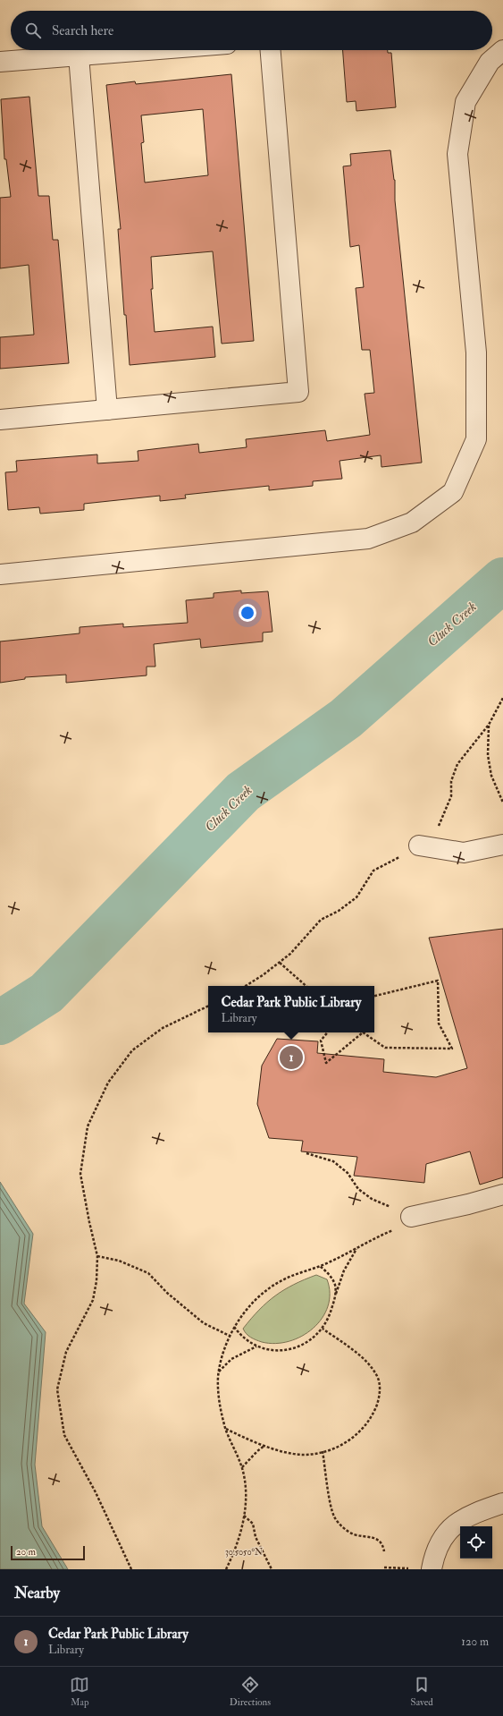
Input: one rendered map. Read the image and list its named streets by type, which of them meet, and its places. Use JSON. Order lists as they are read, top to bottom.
{
  "water": ["Cluck Creek"],
  "scale_bar": "20 m",
  "page": {
    "search": "Search here",
    "popup": ["Cedar Park Public Library", "Library"],
    "pins": "1",
    "scale": "20 m",
    "heading": "Nearby",
    "list": [
      {
        "mark": "1",
        "name": "Cedar Park Public Library",
        "note": "Library",
        "value": "120 m"
      }
    ],
    "nav": ["Map", "Directions", "Saved"]
  },
  "coordinates": ["30.5050°N"]
}
